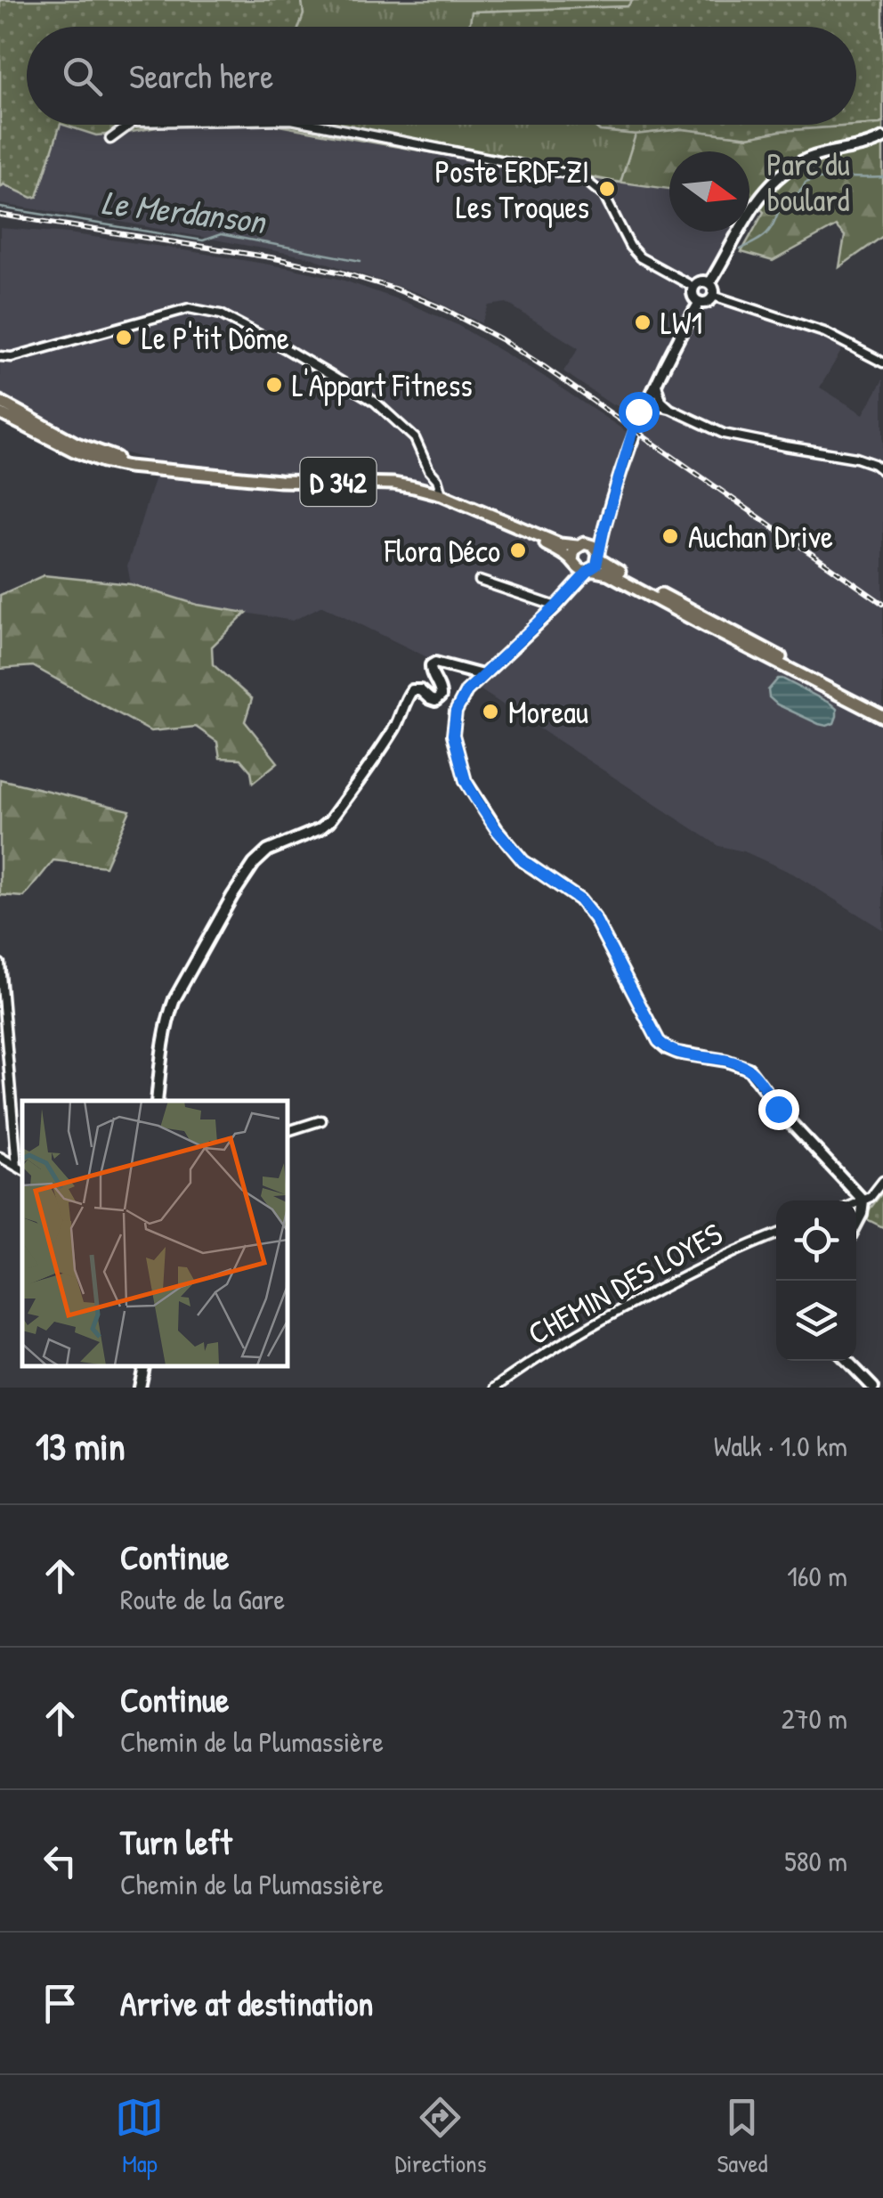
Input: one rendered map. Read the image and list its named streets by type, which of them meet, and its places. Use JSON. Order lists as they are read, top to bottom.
{
  "streets": {
    "main road": ["D 342"],
    "street": ["CHEMIN DES LOYES"]
  },
  "water": ["Le Merdanson"],
  "parks": ["Parc du boulard"],
  "places": [
    "Poste ERDF ZI Les Troques",
    "LW1",
    "Le P'tit Dôme",
    "L'Appart Fitness",
    "Auchan Drive",
    "Flora Déco",
    "Moreau"
  ],
  "north": "right",
  "page": {
    "search": "Search here",
    "heading": ["13 min", "Walk · 1.0 km"],
    "list": [
      ["Continue", "Route de la Gare", "160 m"],
      ["Continue", "Chemin de la Plumassière", "270 m"],
      ["Turn left", "Chemin de la Plumassière", "580 m"],
      "Arrive at destination"
    ],
    "nav": ["Map", "Directions", "Saved"]
  }
}
